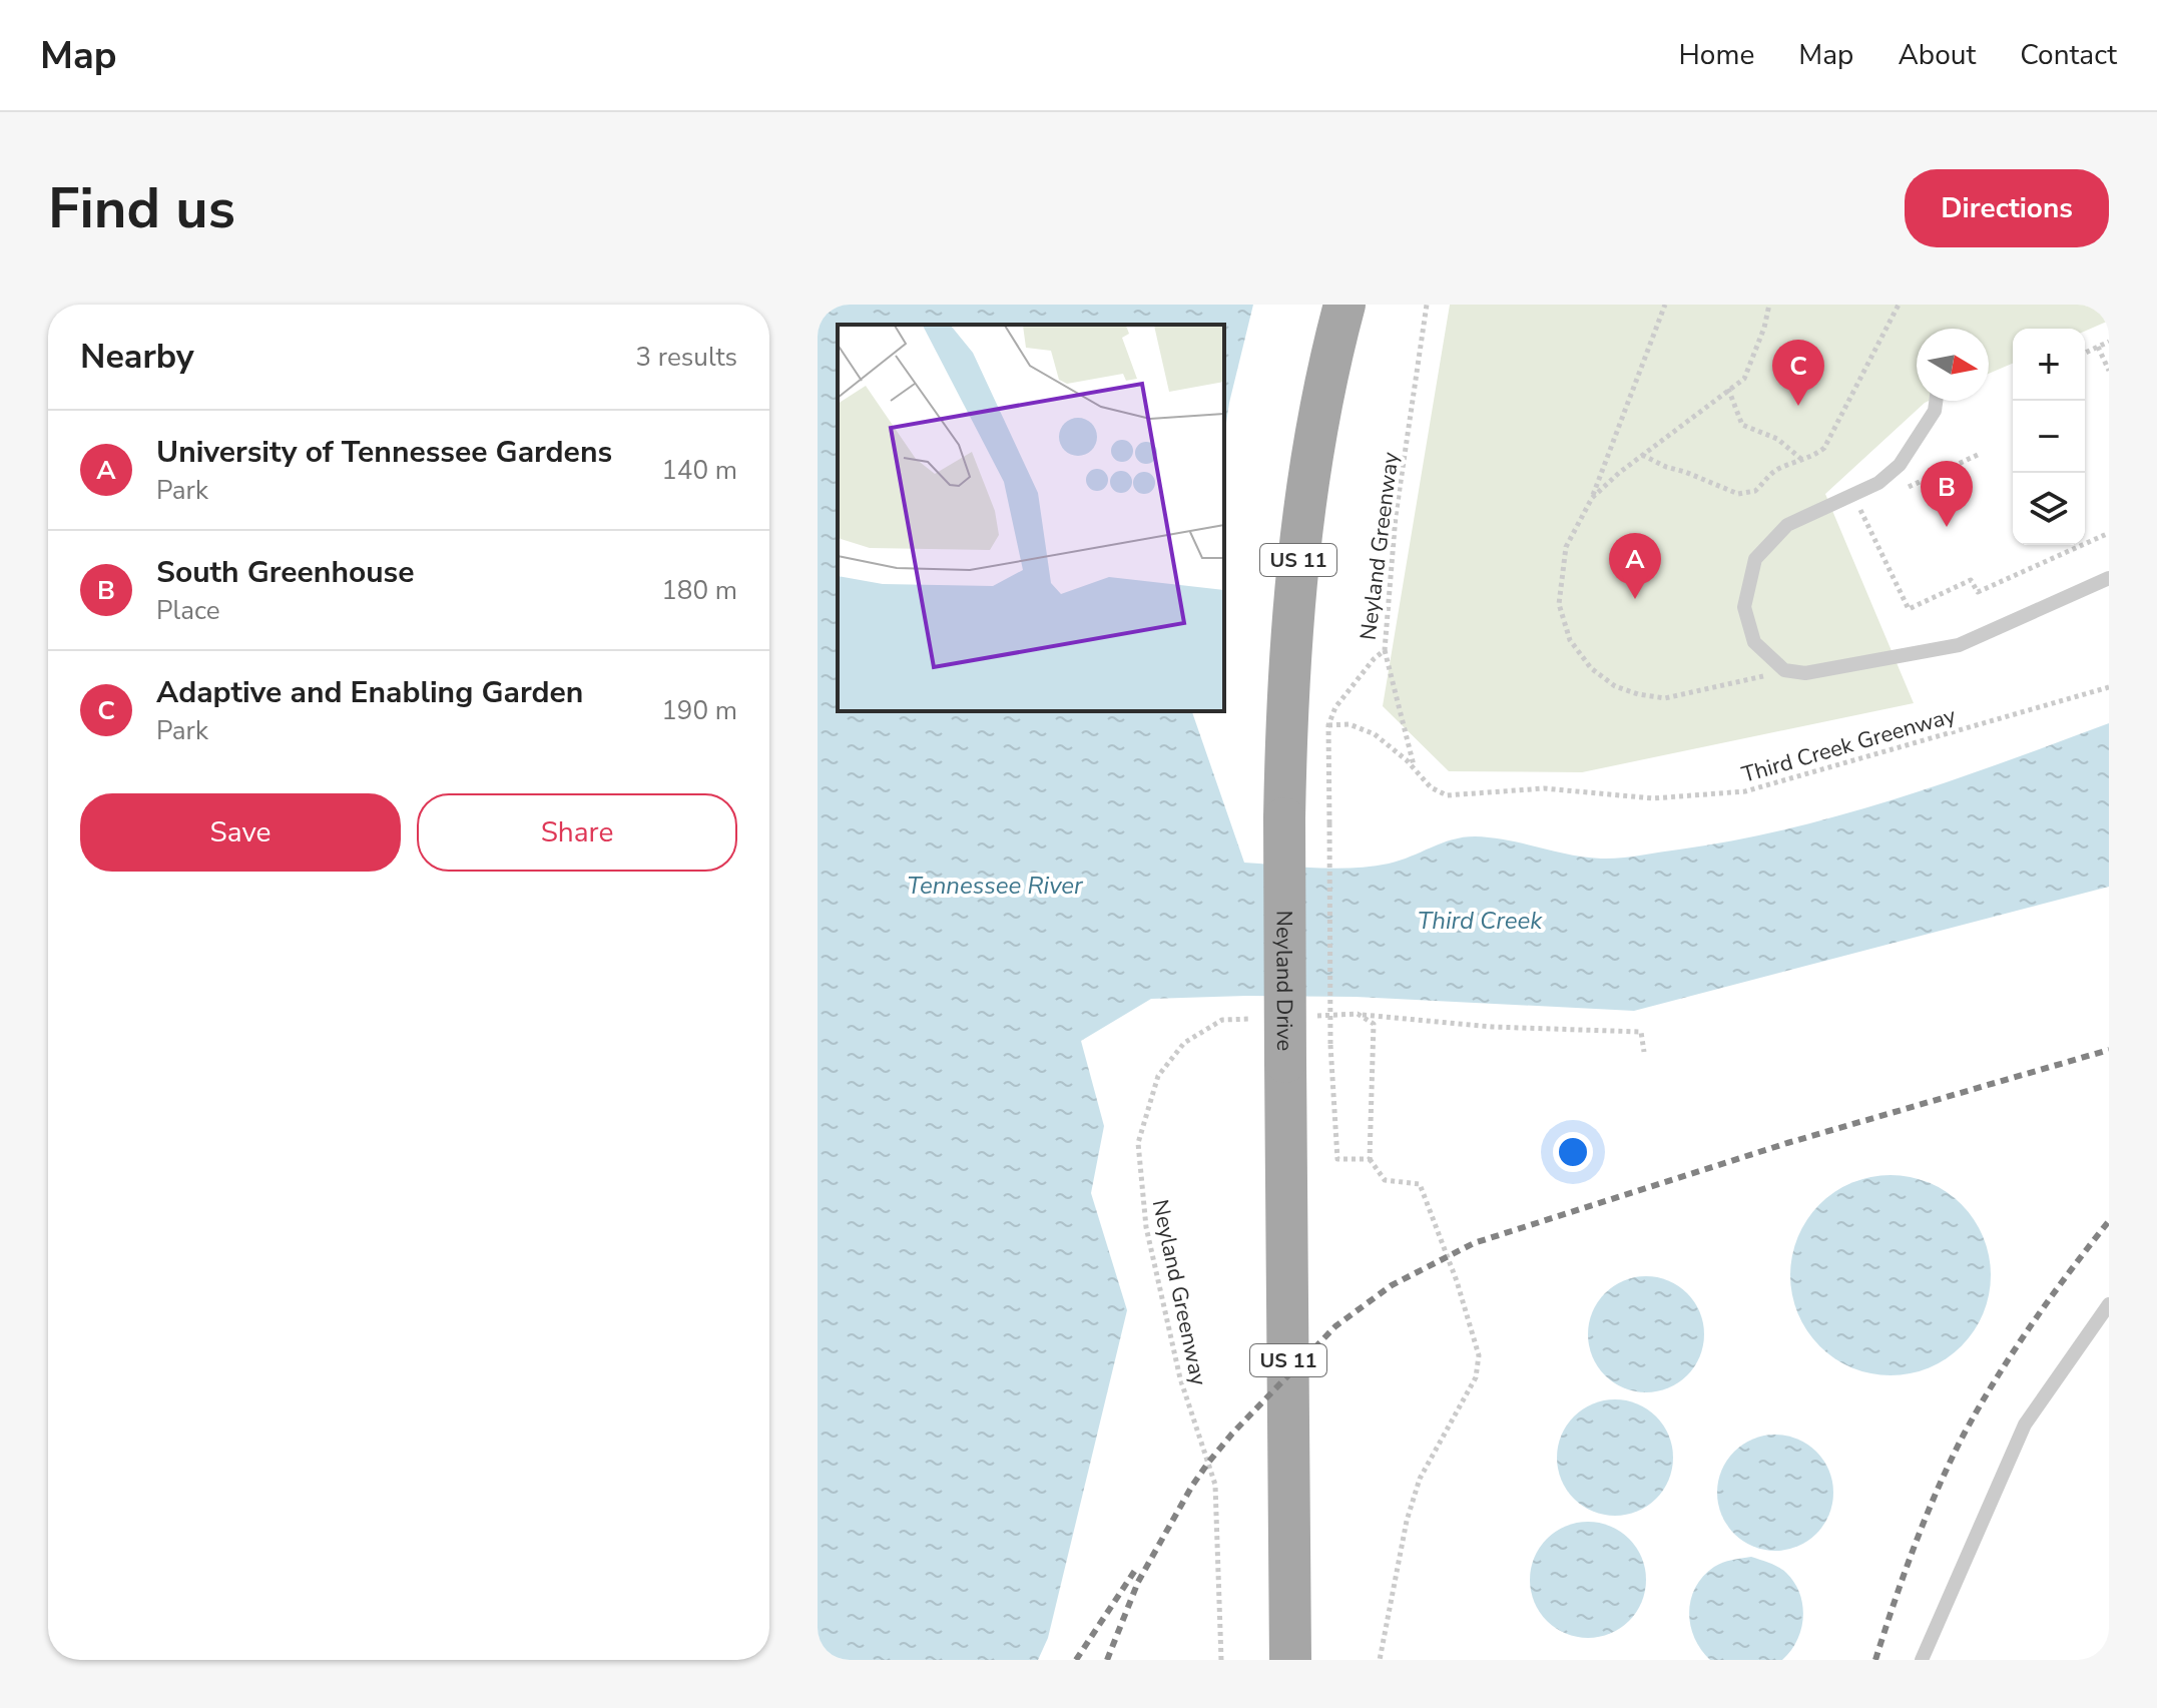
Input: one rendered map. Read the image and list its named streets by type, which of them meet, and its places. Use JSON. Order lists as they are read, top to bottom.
{
  "streets": {
    "main road": ["US 11", "Neyland Drive"],
    "path": ["Neyland Greenway", "Third Creek Greenway"]
  },
  "crossings": [
    ["Neyland Greenway", "Third Creek Greenway"]
  ],
  "water": ["Tennessee River", "Third Creek"],
  "north": "right",
  "page": {
    "header": "Map",
    "nav": [
      "Home",
      "Map",
      "About",
      "Contact"
    ],
    "buttons": [
      "Directions",
      ["Save", "Share"]
    ],
    "title": "Find us",
    "heading": ["Nearby", "3 results"],
    "map_buttons": ["+", "−"],
    "pins": ["C", "B", "A"],
    "list": [
      {
        "mark": "A",
        "name": "University of Tennessee Gardens",
        "note": "Park",
        "value": "140 m"
      },
      {
        "mark": "B",
        "name": "South Greenhouse",
        "note": "Place",
        "value": "180 m"
      },
      {
        "mark": "C",
        "name": "Adaptive and Enabling Garden",
        "note": "Park",
        "value": "190 m"
      }
    ]
  }
}
